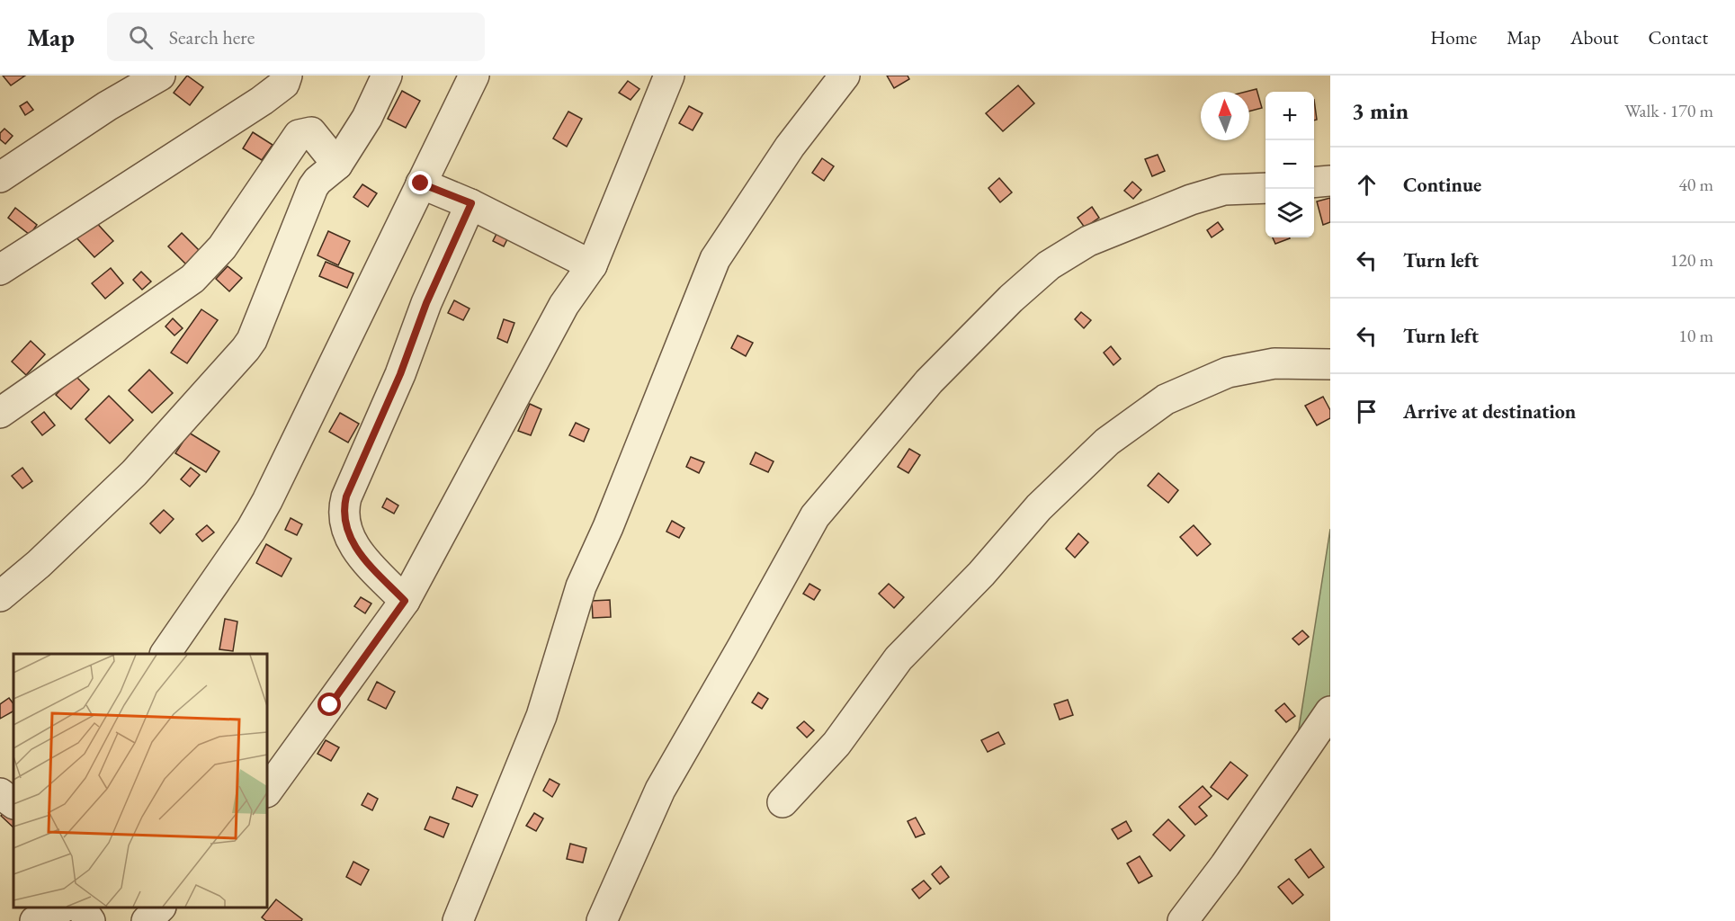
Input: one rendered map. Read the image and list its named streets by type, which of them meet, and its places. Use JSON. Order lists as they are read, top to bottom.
{
  "north": "top",
  "page": {
    "header": "Map",
    "search": "Search here",
    "nav": [
      "Home",
      "Map",
      "About",
      "Contact"
    ],
    "heading": ["3 min", "Walk · 170 m"],
    "map_buttons": ["+", "−"],
    "list": [
      ["Continue", "40 m"],
      ["Turn left", "120 m"],
      ["Turn left", "10 m"],
      "Arrive at destination"
    ]
  }
}
